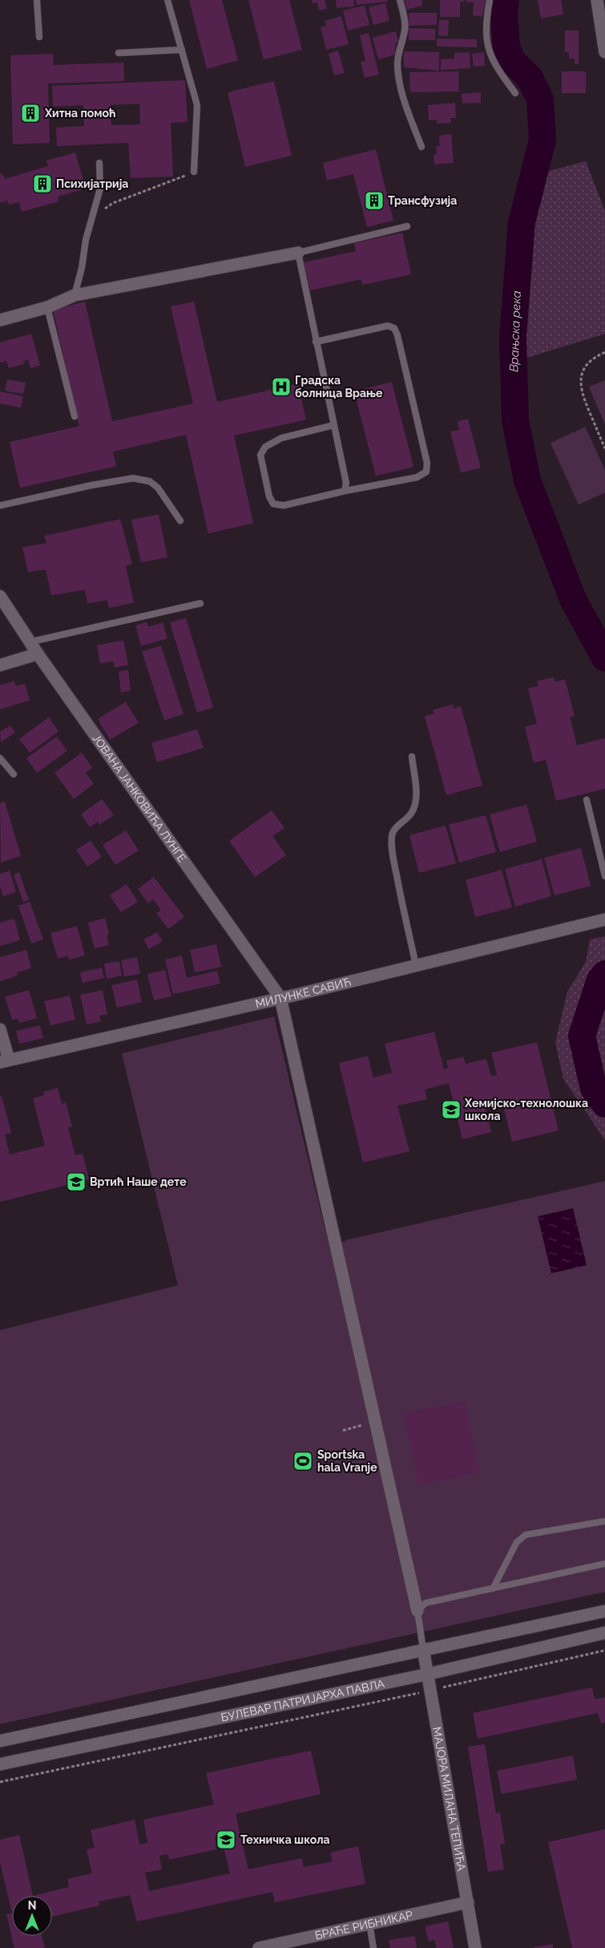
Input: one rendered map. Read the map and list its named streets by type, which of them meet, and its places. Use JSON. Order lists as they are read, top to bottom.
{
  "streets": {
    "street": [
      "ЈОВАНА ЈАНКОВИЋА ЛУНГЕ",
      "МИЛУНКЕ САВИЋ",
      "БУЛЕВАР ПАТРИЈАРХА ПАВЛА",
      "МАЈОРА МИЛАНА ТЕПИЋА",
      "БРАЋЕ РИБНИКАР"
    ]
  },
  "crossings": [
    ["ЈОВАНА ЈАНКОВИЋА ЛУНГЕ", "МИЛУНКЕ САВИЋ"],
    ["БУЛЕВАР ПАТРИЈАРХА ПАВЛА", "МАЈОРА МИЛАНА ТЕПИЋА"],
    ["МАЈОРА МИЛАНА ТЕПИЋА", "БРАЋЕ РИБНИКАР"]
  ],
  "water": ["Врањска река"],
  "places": {
    "building": ["Хитна помоћ", "Психијатрија", "Трансфузија"],
    "hospital": ["Градска болница Врање"],
    "school or university": ["Хемијско-технолошка школа", "Вртић Наше дете", "Техничка школа"],
    "sports": ["Sportska hala Vranje"]
  },
  "north": "top"
}
